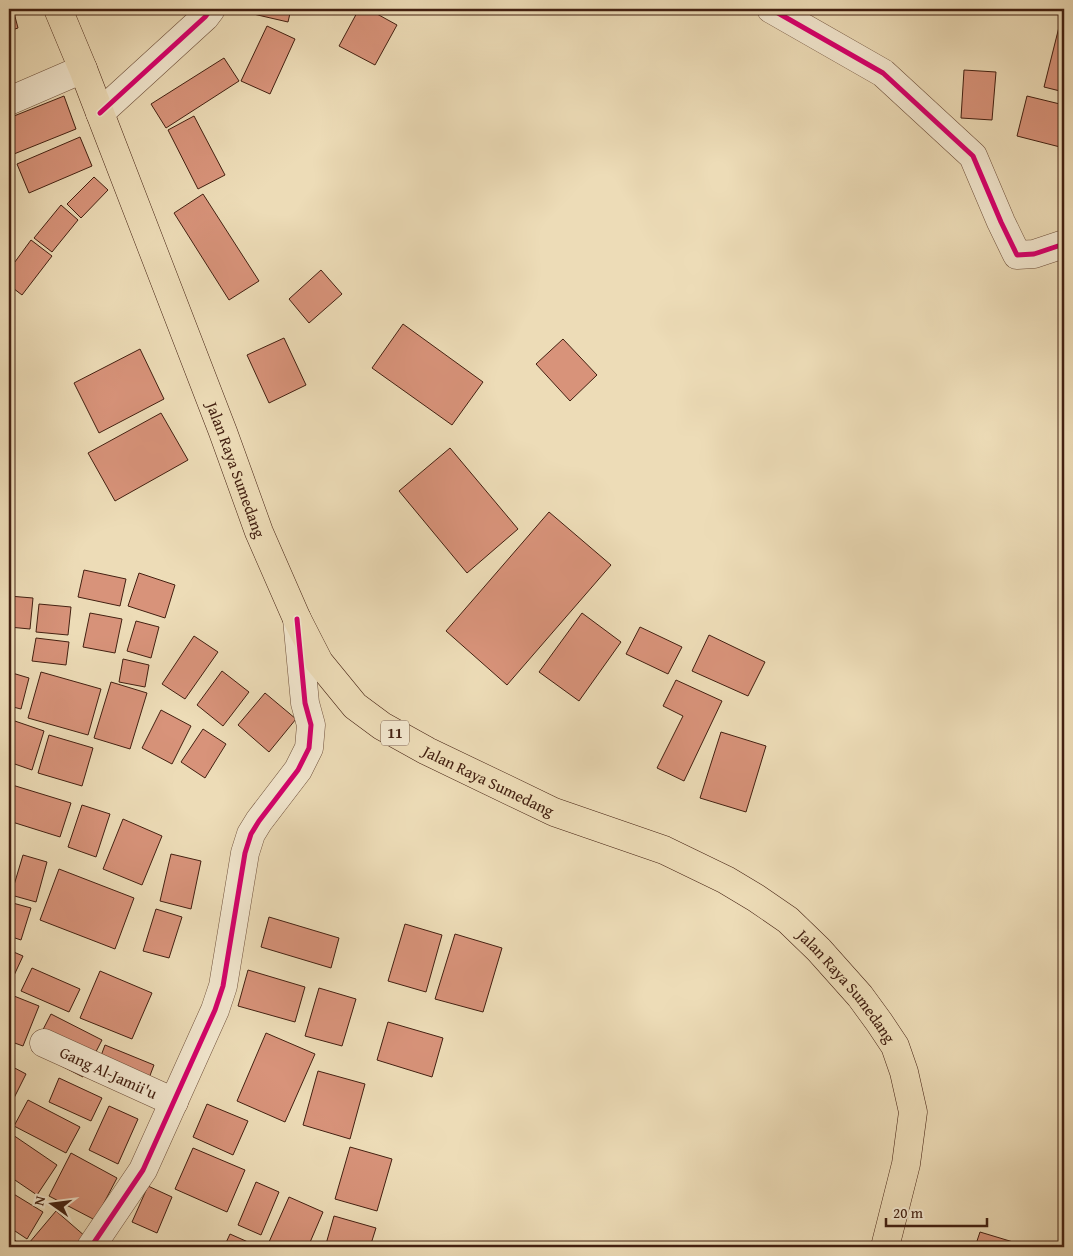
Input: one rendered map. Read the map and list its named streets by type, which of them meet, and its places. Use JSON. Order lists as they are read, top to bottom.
{
  "streets": {
    "highway": ["Jalan Raya Sumedang", "11"],
    "street": ["Gang Al-Jamii'u"]
  },
  "scale_bar": "20 m",
  "north": "left"
}
